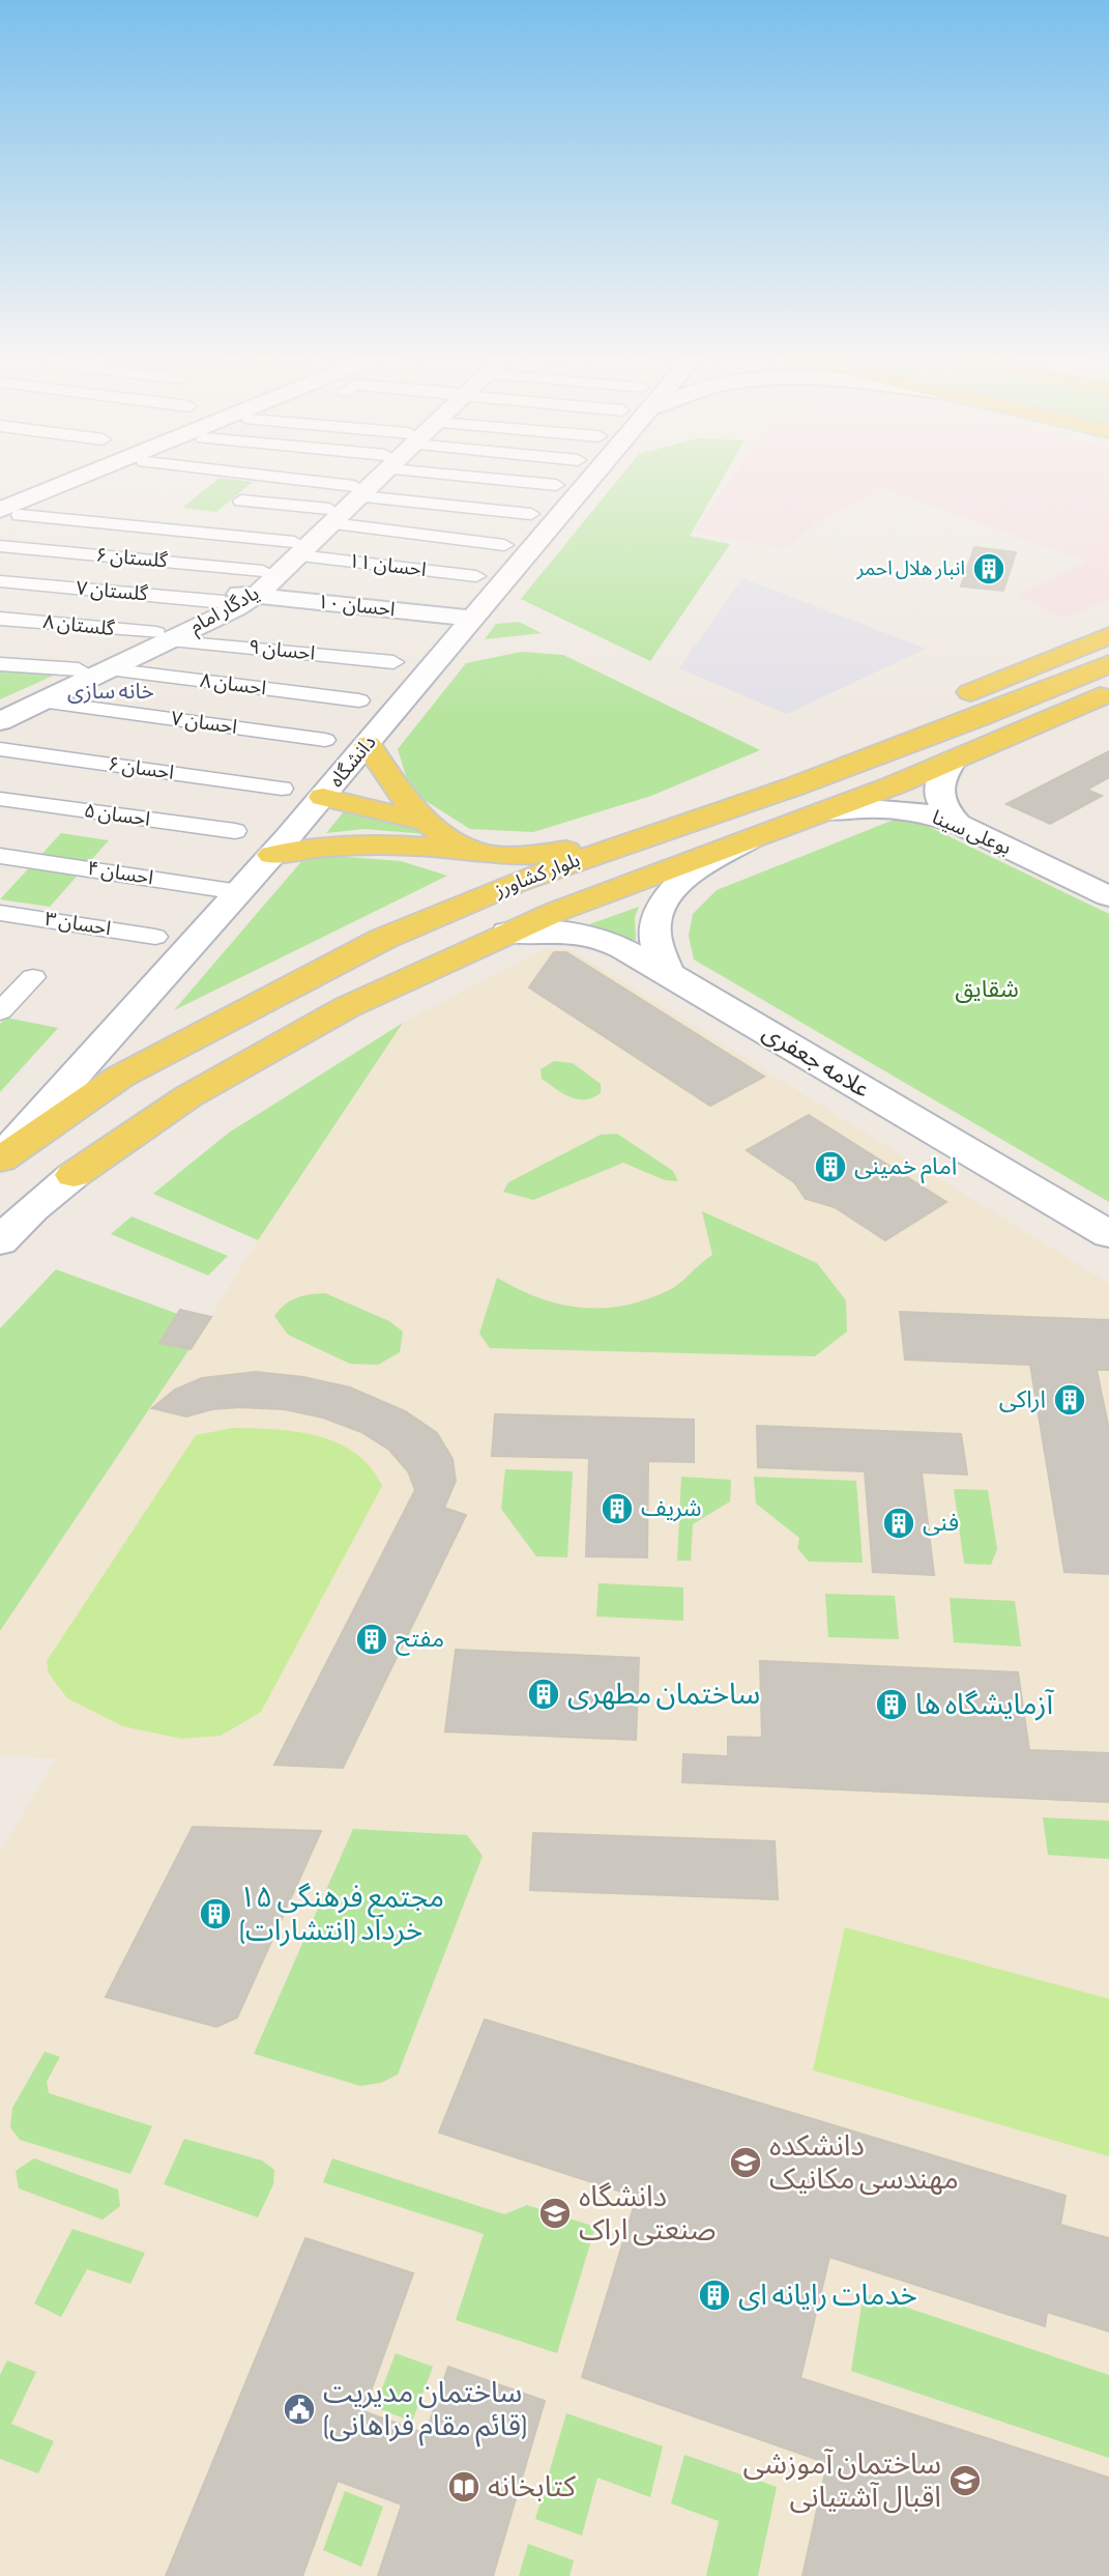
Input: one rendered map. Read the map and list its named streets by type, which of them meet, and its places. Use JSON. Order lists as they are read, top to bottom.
{
  "streets": {
    "main road": ["بلوار کشاورز"],
    "street": [
      "گلستان ۶",
      "احسان ۱۱",
      "گلستان ۷",
      "احسان ۱۰",
      "یادگار امام",
      "گلستان ۸",
      "احسان ۹",
      "احسان ۸",
      "احسان ۷",
      "دانشگاه",
      "احسان ۶",
      "احسان ۵",
      "بوعلی سینا",
      "احسان ۴",
      "احسان ۳",
      "علامه جعفری"
    ]
  },
  "crossings": [
    ["گلستان ۶", "یادگار امام"],
    ["احسان ۱۱", "یادگار امام"],
    ["گلستان ۷", "احسان ۱۰"],
    ["گلستان ۷", "یادگار امام"],
    ["احسان ۱۰", "یادگار امام"],
    ["احسان ۱۰", "دانشگاه"],
    ["یادگار امام", "گلستان ۸"],
    ["یادگار امام", "احسان ۹"],
    ["یادگار امام", "احسان ۸"],
    ["یادگار امام", "احسان ۷"],
    ["گلستان ۸", "احسان ۹"],
    ["دانشگاه", "احسان ۴"],
    ["دانشگاه", "بلوار کشاورز"],
    ["بوعلی سینا", "بلوار کشاورز"],
    ["بلوار کشاورز", "علامه جعفری"]
  ],
  "districts": ["خانه سازی"],
  "parks": ["شقایق"],
  "places": {
    "building": [
      "انبار هلال احمر",
      "امام خمینی",
      "اراکی",
      "شریف",
      "فنی",
      "مفتح",
      "ساختمان مطهری",
      "آزمایشگاه ها",
      "مجتمع فرهنگی ۱۵ خرداد (انتشارات)",
      "خدمات رایانه ای"
    ],
    "school or university": ["دانشکده مهندسی مکانیک", "دانشگاه صنعتی اراک", "ساختمان آموزشی اقبال آشتیانی"],
    "public building": ["ساختمان مدیریت (قائم مقام فراهانی)"],
    "library": ["کتابخانه"]
  }
}
